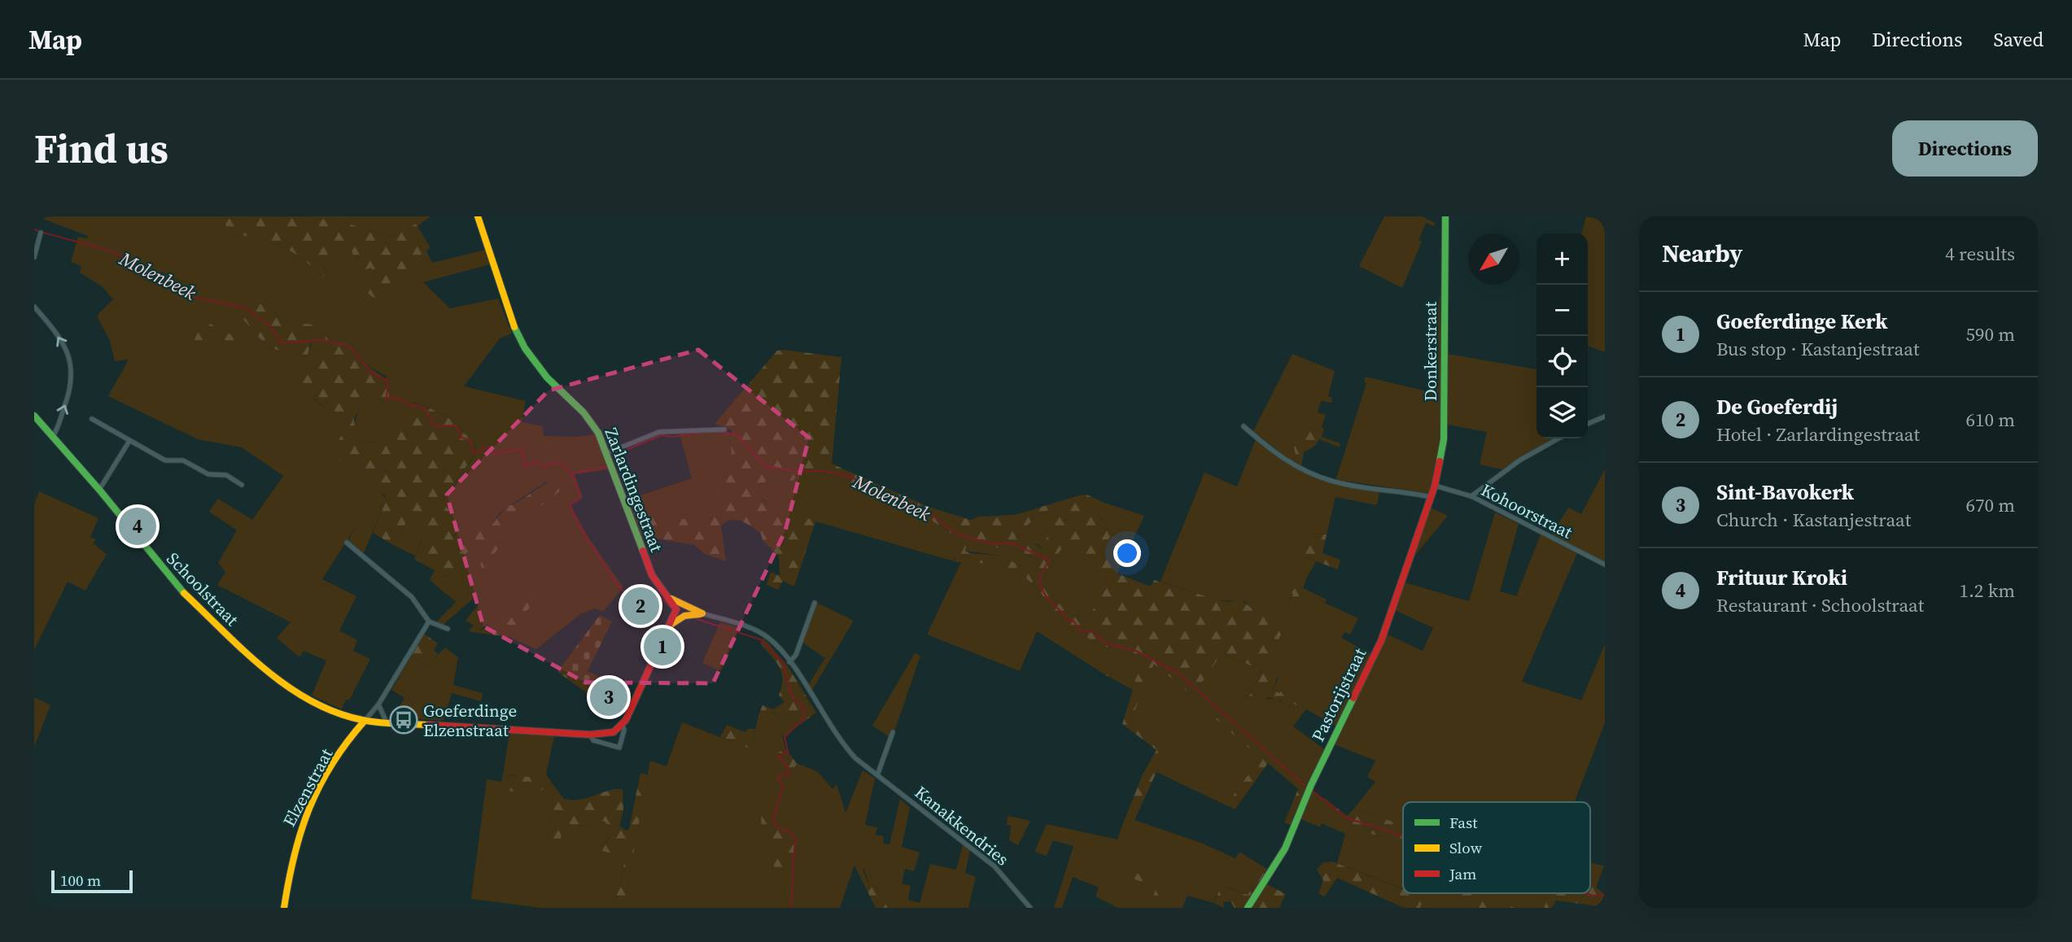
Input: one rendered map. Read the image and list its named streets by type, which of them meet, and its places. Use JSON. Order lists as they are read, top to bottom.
{
  "streets": {
    "street": [
      "Donkerstraat",
      "Zarlardingestraat",
      "Kohoorstraat",
      "Schoolstraat",
      "Pastorijstraat",
      "Elzenstraat",
      "Kanakkendries"
    ]
  },
  "crossings": [
    ["Donkerstraat", "Kohoorstraat"],
    ["Donkerstraat", "Pastorijstraat"],
    ["Zarlardingestraat", "Kanakkendries"],
    ["Kohoorstraat", "Pastorijstraat"],
    ["Schoolstraat", "Elzenstraat"]
  ],
  "water": ["Molenbeek"],
  "places": {
    "bus stop": ["Goeferdinge Elzenstraat"]
  },
  "legend": ["Fast", "Slow", "Jam"],
  "scale_bar": "100 m",
  "north": "bottom left",
  "page": {
    "header": "Map",
    "nav": ["Map", "Directions", "Saved"],
    "buttons": "Directions",
    "title": "Find us",
    "heading": ["Nearby", "4 results"],
    "map_buttons": ["+", "−"],
    "list": [
      {
        "mark": "1",
        "name": "Goeferdinge Kerk",
        "note": "Bus stop · Kastanjestraat",
        "value": "590 m"
      },
      {
        "mark": "2",
        "name": "De Goeferdij",
        "note": "Hotel · Zarlardingestraat",
        "value": "610 m"
      },
      {
        "mark": "3",
        "name": "Sint-Bavokerk",
        "note": "Church · Kastanjestraat",
        "value": "670 m"
      },
      {
        "mark": "4",
        "name": "Frituur Kroki",
        "note": "Restaurant · Schoolstraat",
        "value": "1.2 km"
      }
    ],
    "pins": [
      "4",
      "2",
      "1",
      "3"
    ],
    "scale": "100 m"
  }
}
